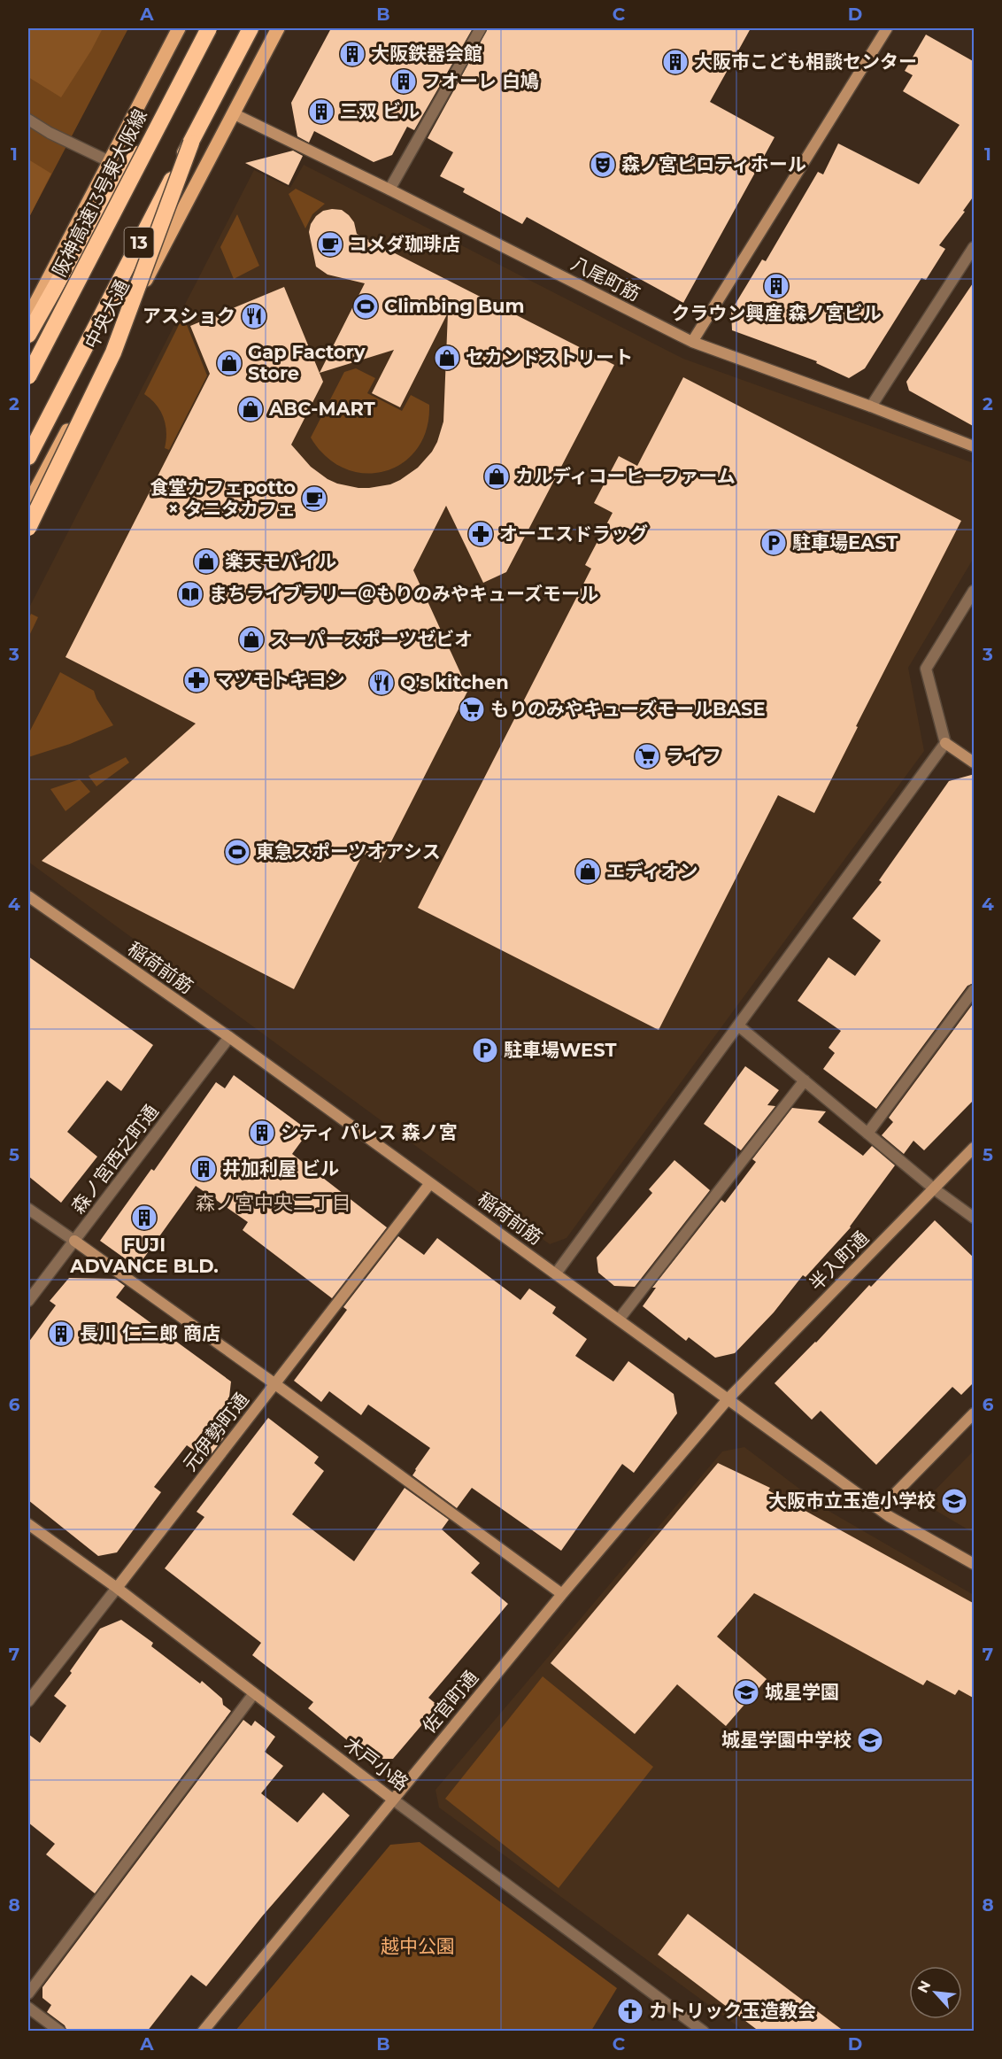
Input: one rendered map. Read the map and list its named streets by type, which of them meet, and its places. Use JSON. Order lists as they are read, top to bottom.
{
  "streets": {
    "highway": ["阪神高速13号東大阪線", "13"],
    "main road": ["中央大通"],
    "street": [
      "八尾町筋",
      "稲荷前筋",
      "森ノ宮西之町通",
      "半入町通",
      "元伊勢町通",
      "佐官町通",
      "木戸小路"
    ]
  },
  "crossings": [
    ["八尾町筋", "中央大通"],
    ["稲荷前筋", "森ノ宮西之町通"],
    ["稲荷前筋", "半入町通"],
    ["稲荷前筋", "元伊勢町通"],
    ["稲荷前筋", "佐官町通"],
    ["半入町通", "佐官町通"],
    ["元伊勢町通", "木戸小路"],
    ["佐官町通", "木戸小路"]
  ],
  "districts": ["森ノ宮中央二丁目"],
  "parks": ["越中公園"],
  "places": {
    "building": [
      "大阪鉄器会館",
      "大阪市こども相談センター",
      "フオーレ 白鳩",
      "三双 ビル",
      "クラウン興産 森ノ宮ビル",
      "シティ パレス 森ノ宮",
      "井加利屋 ビル",
      "FUJI ADVANCE BLD.",
      "長川 仁三郎 商店"
    ],
    "theatre": ["森ノ宮ピロティホール"],
    "cafe": ["コメダ珈琲店", "食堂カフェpotto × タニタカフェ"],
    "sports": ["Climbing Bum", "東急スポーツオアシス"],
    "restaurant": ["アスショク", "Q's kitchen"],
    "shop": [
      "セカンドストリート",
      "Gap Factory Store",
      "ABC-MART",
      "カルディコーヒーファーム",
      "楽天モバイル",
      "スーパースポーツゼビオ",
      "エディオン"
    ],
    "pharmacy": ["オーエスドラッグ", "マツモトキヨシ"],
    "parking": ["駐車場EAST", "駐車場WEST"],
    "library": ["まちライブラリー＠もりのみやキューズモール"],
    "supermarket": ["もりのみやキューズモールBASE", "ライフ"],
    "school or university": ["大阪市立玉造小学校", "城星学園", "城星学園中学校"],
    "church": ["カトリック玉造教会"]
  },
  "north": "top left",
  "grid": {
    "columns": [
      "A",
      "B",
      "C",
      "D"
    ],
    "rows": [
      "1",
      "2",
      "3",
      "4",
      "5",
      "6",
      "7",
      "8"
    ]
  }
}
